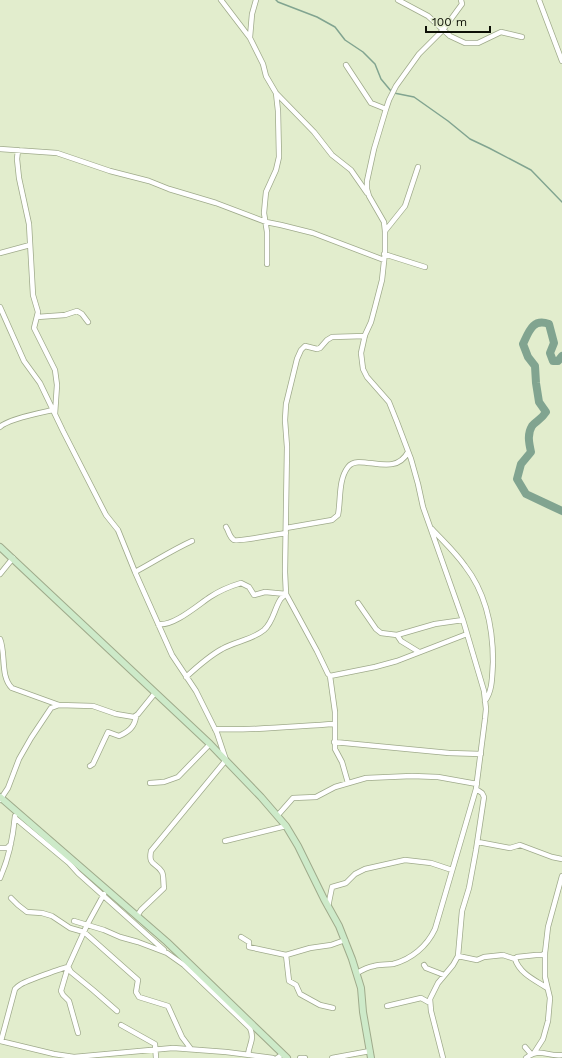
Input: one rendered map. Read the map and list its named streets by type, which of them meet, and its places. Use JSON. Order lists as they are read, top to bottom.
{
  "scale_bar": "100 m"
}
